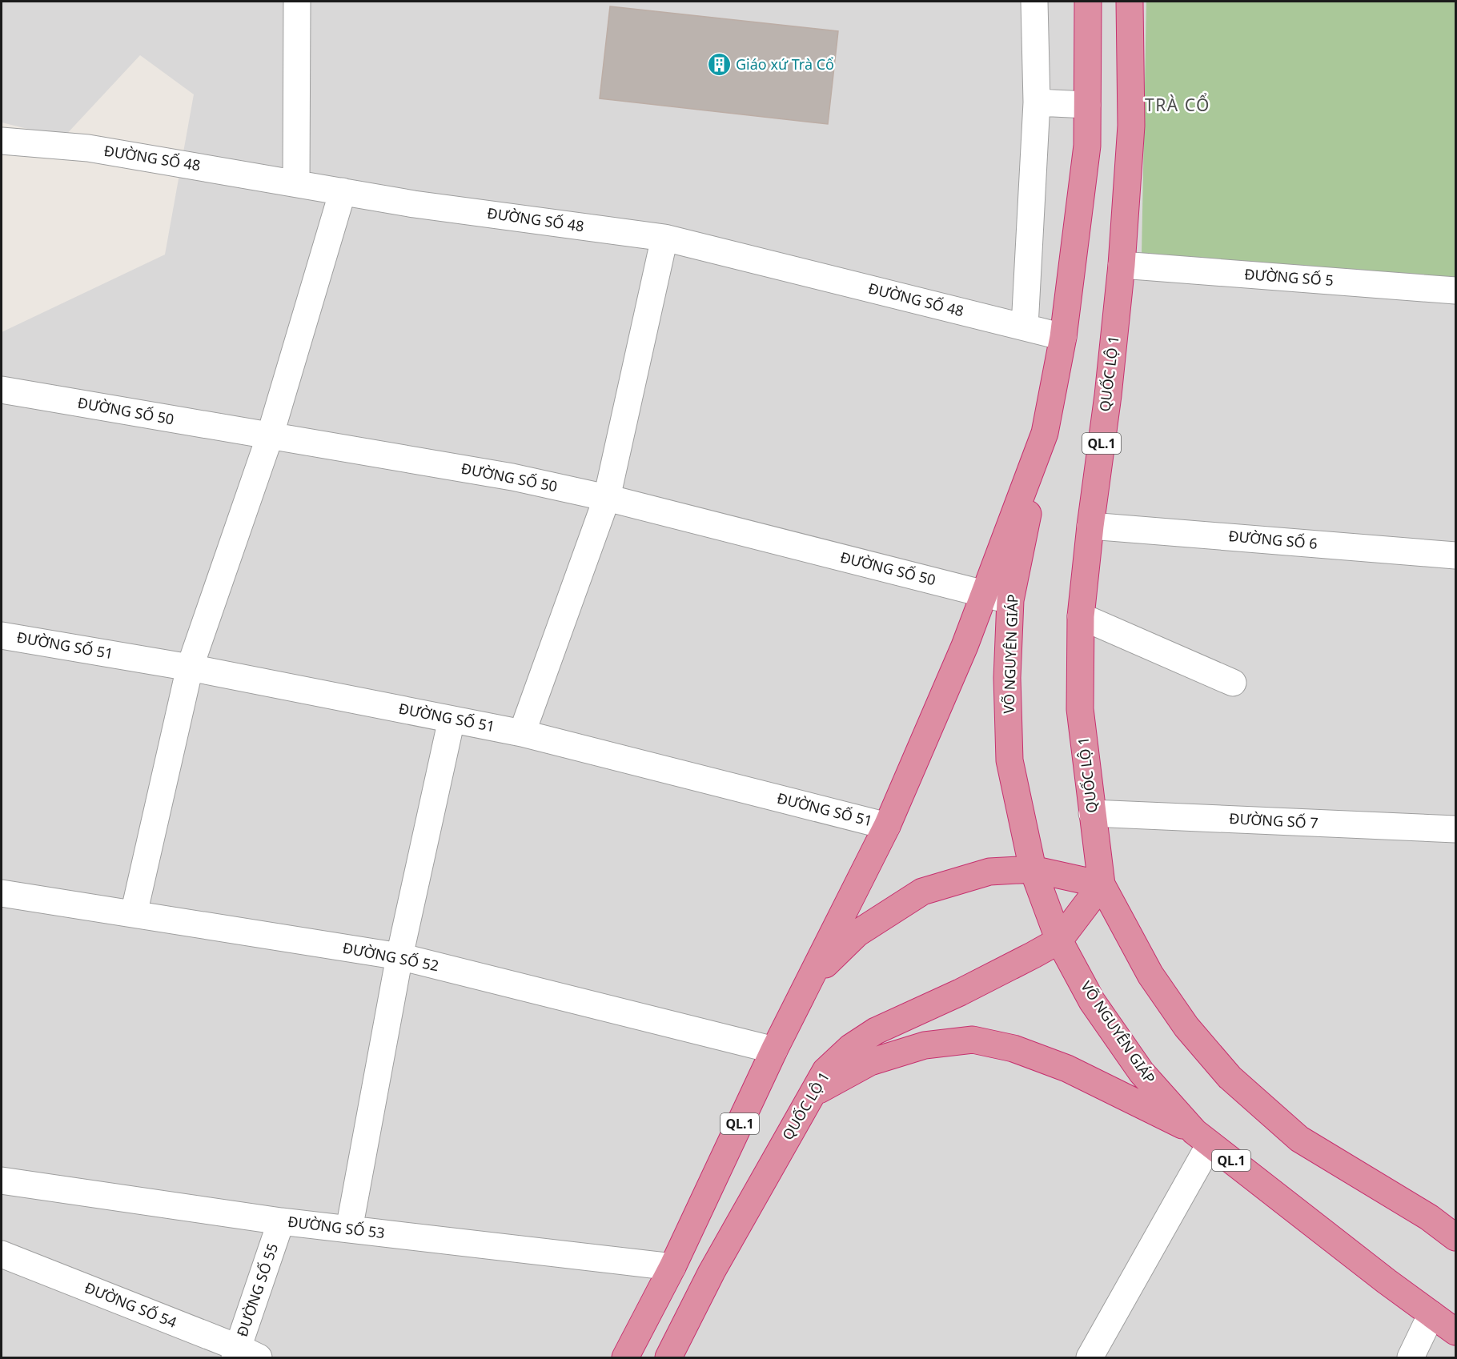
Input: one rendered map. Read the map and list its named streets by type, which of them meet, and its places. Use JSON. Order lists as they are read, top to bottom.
{
  "streets": {
    "highway": ["QUỐC LỘ 1", "QL.1", "VÕ NGUYÊN GIÁP"],
    "street": [
      "ĐƯỜNG SỐ 48",
      "ĐƯỜNG SỐ 5",
      "ĐƯỜNG SỐ 50",
      "ĐƯỜNG SỐ 6",
      "ĐƯỜNG SỐ 51",
      "ĐƯỜNG SỐ 7",
      "ĐƯỜNG SỐ 52",
      "ĐƯỜNG SỐ 53",
      "ĐƯỜNG SỐ 55",
      "ĐƯỜNG SỐ 54"
    ]
  },
  "crossings": [
    ["ĐƯỜNG SỐ 48", "QL.1"],
    ["ĐƯỜNG SỐ 5", "QUỐC LỘ 1"],
    ["QUỐC LỘ 1", "QL.1"],
    ["QUỐC LỘ 1", "ĐƯỜNG SỐ 6"],
    ["QUỐC LỘ 1", "VÕ NGUYÊN GIÁP"],
    ["QUỐC LỘ 1", "ĐƯỜNG SỐ 7"],
    ["ĐƯỜNG SỐ 50", "QL.1"],
    ["ĐƯỜNG SỐ 50", "VÕ NGUYÊN GIÁP"],
    ["QL.1", "ĐƯỜNG SỐ 51"],
    ["QL.1", "VÕ NGUYÊN GIÁP"],
    ["QL.1", "ĐƯỜNG SỐ 52"],
    ["QL.1", "ĐƯỜNG SỐ 53"],
    ["ĐƯỜNG SỐ 53", "ĐƯỜNG SỐ 55"],
    ["ĐƯỜNG SỐ 55", "ĐƯỜNG SỐ 54"]
  ],
  "districts": ["TRÀ CỔ"],
  "places": {
    "building": ["Giáo xứ Trà Cổ"]
  }
}
